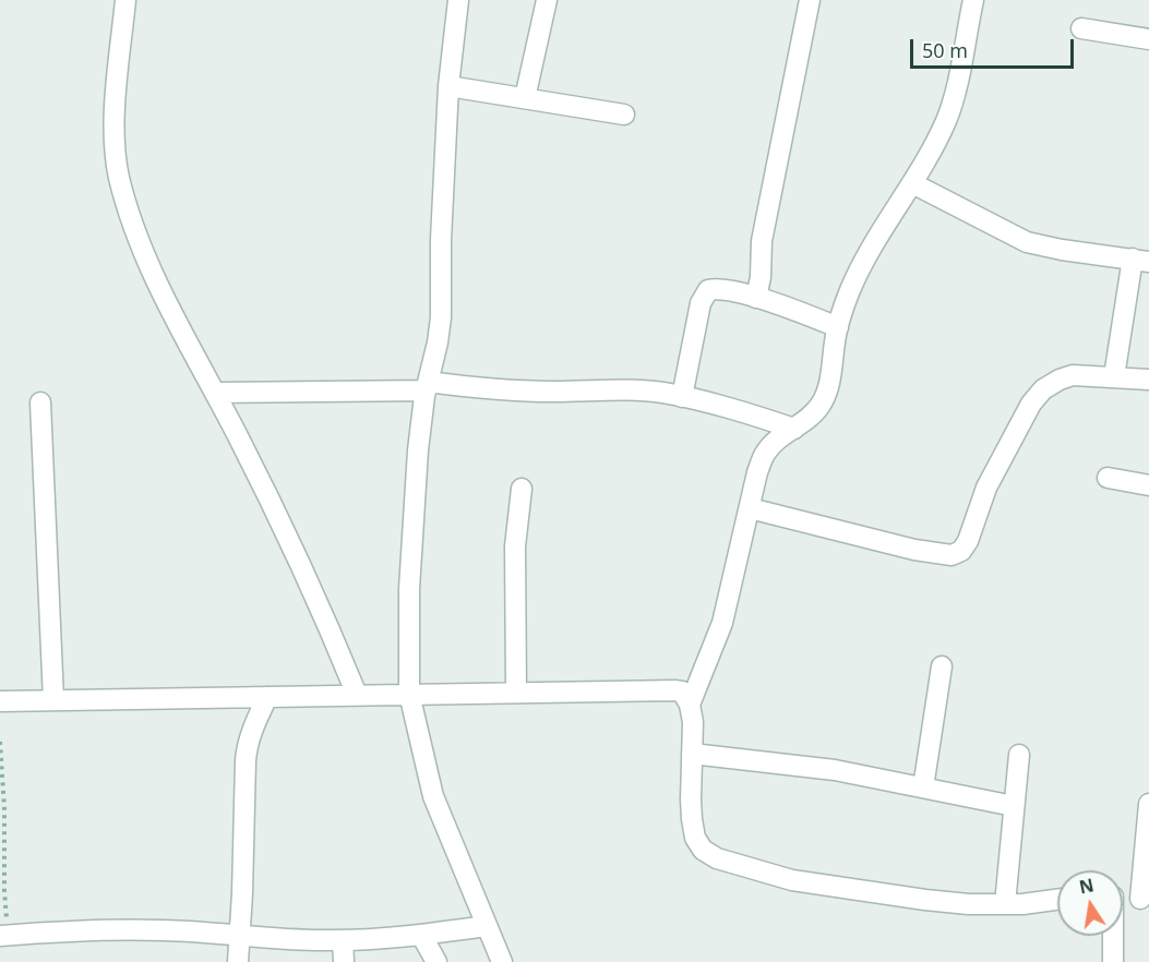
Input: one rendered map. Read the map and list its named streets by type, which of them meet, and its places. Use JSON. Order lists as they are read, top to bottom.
{
  "scale_bar": "50 m",
  "north": "top"
}
